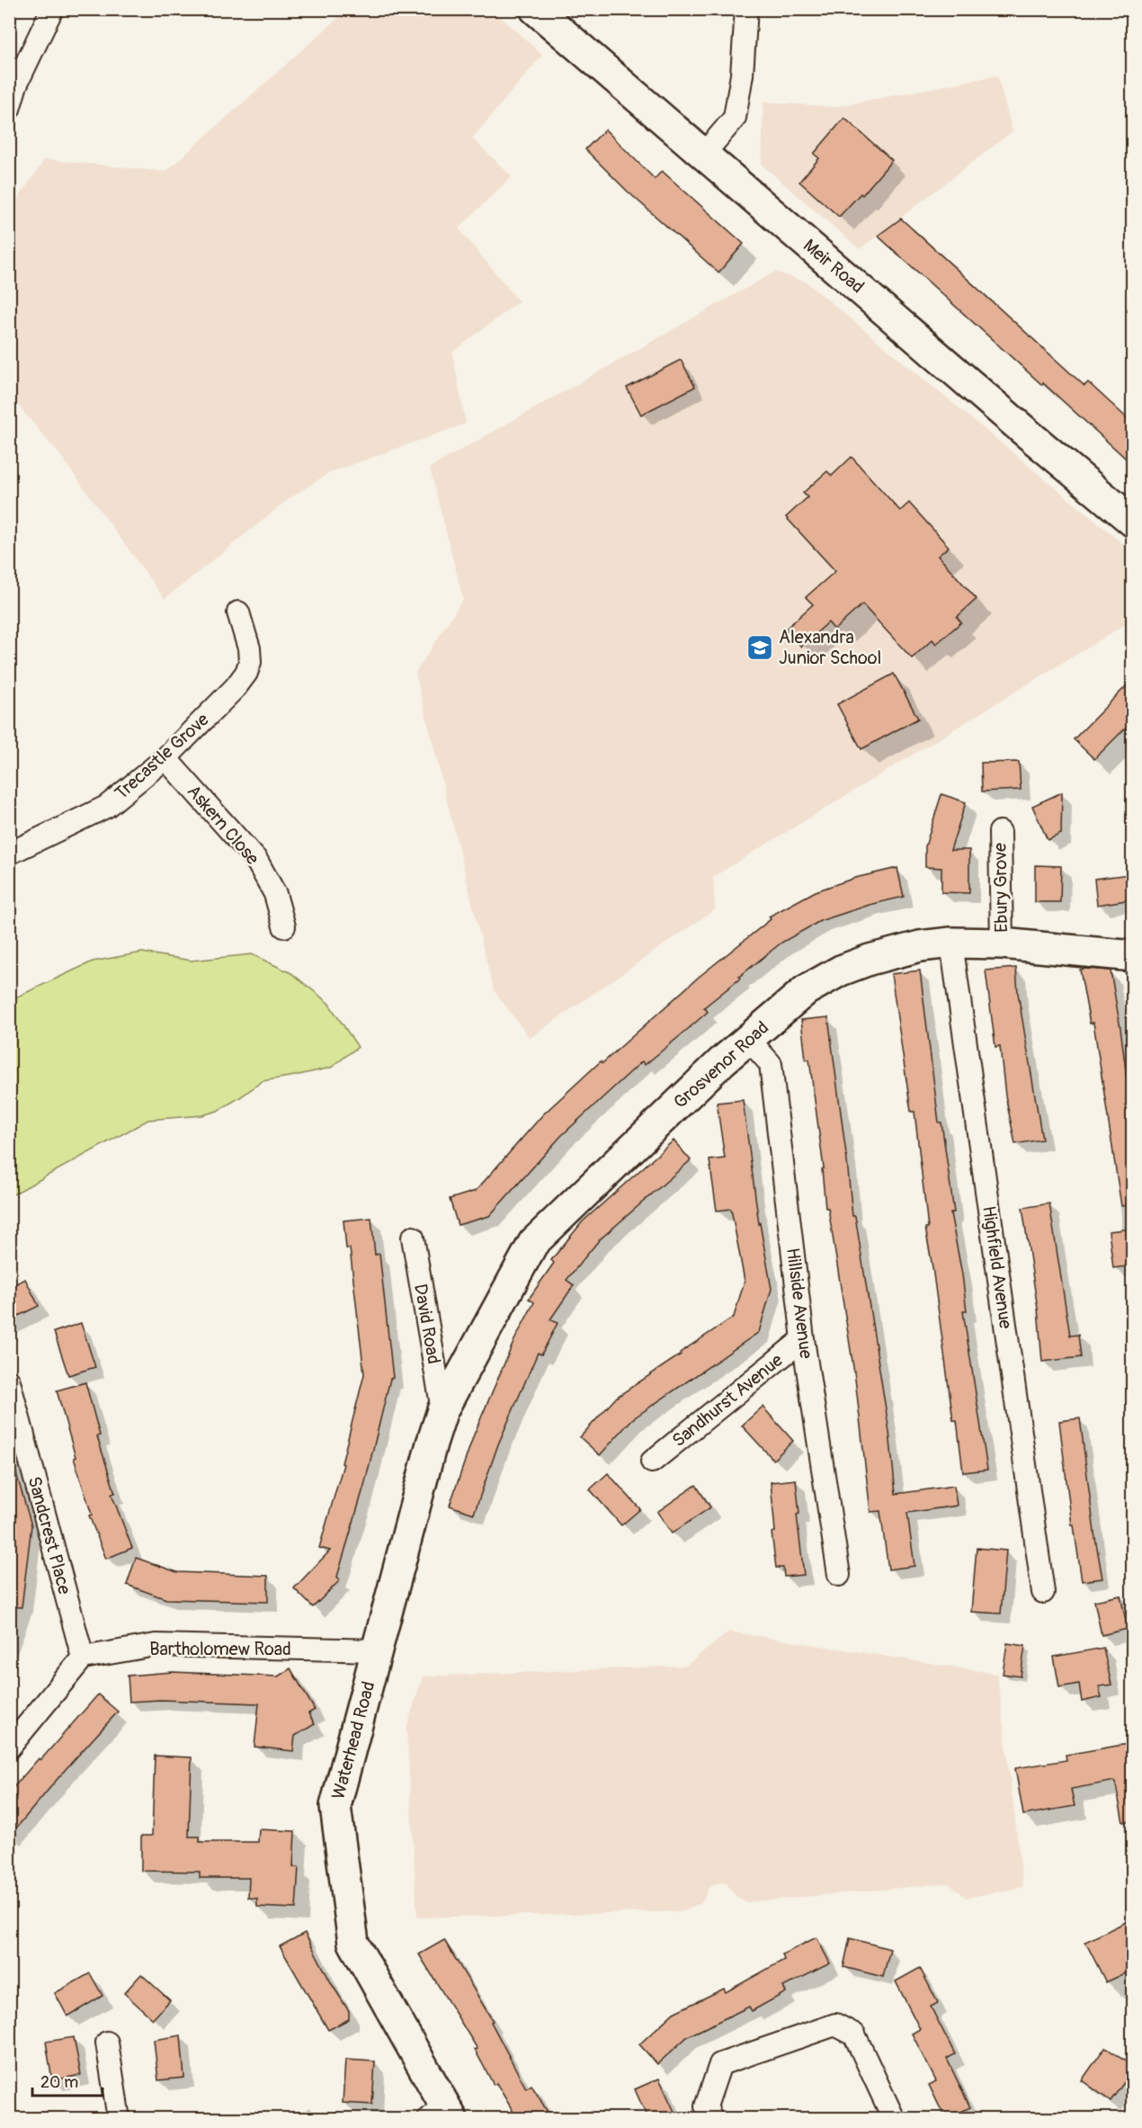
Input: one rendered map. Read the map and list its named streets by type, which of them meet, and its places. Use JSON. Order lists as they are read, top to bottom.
{
  "streets": {
    "street": [
      "Meir Road",
      "Trecastle Grove",
      "Askern Close",
      "Ebury Grove",
      "Grosvenor Road",
      "Highfield Avenue",
      "Hillside Avenue",
      "David Road",
      "Sandhurst Avenue",
      "Sandcrest Place",
      "Bartholomew Road",
      "Waterhead Road"
    ]
  },
  "crossings": [
    ["Trecastle Grove", "Askern Close"],
    ["Ebury Grove", "Grosvenor Road"],
    ["Grosvenor Road", "Highfield Avenue"],
    ["Grosvenor Road", "Hillside Avenue"],
    ["Grosvenor Road", "David Road"],
    ["Grosvenor Road", "Waterhead Road"],
    ["Hillside Avenue", "Sandhurst Avenue"],
    ["David Road", "Waterhead Road"],
    ["Sandcrest Place", "Bartholomew Road"],
    ["Bartholomew Road", "Waterhead Road"]
  ],
  "places": {
    "school or university": ["Alexandra Junior School"]
  },
  "scale_bar": "20 m"
}
